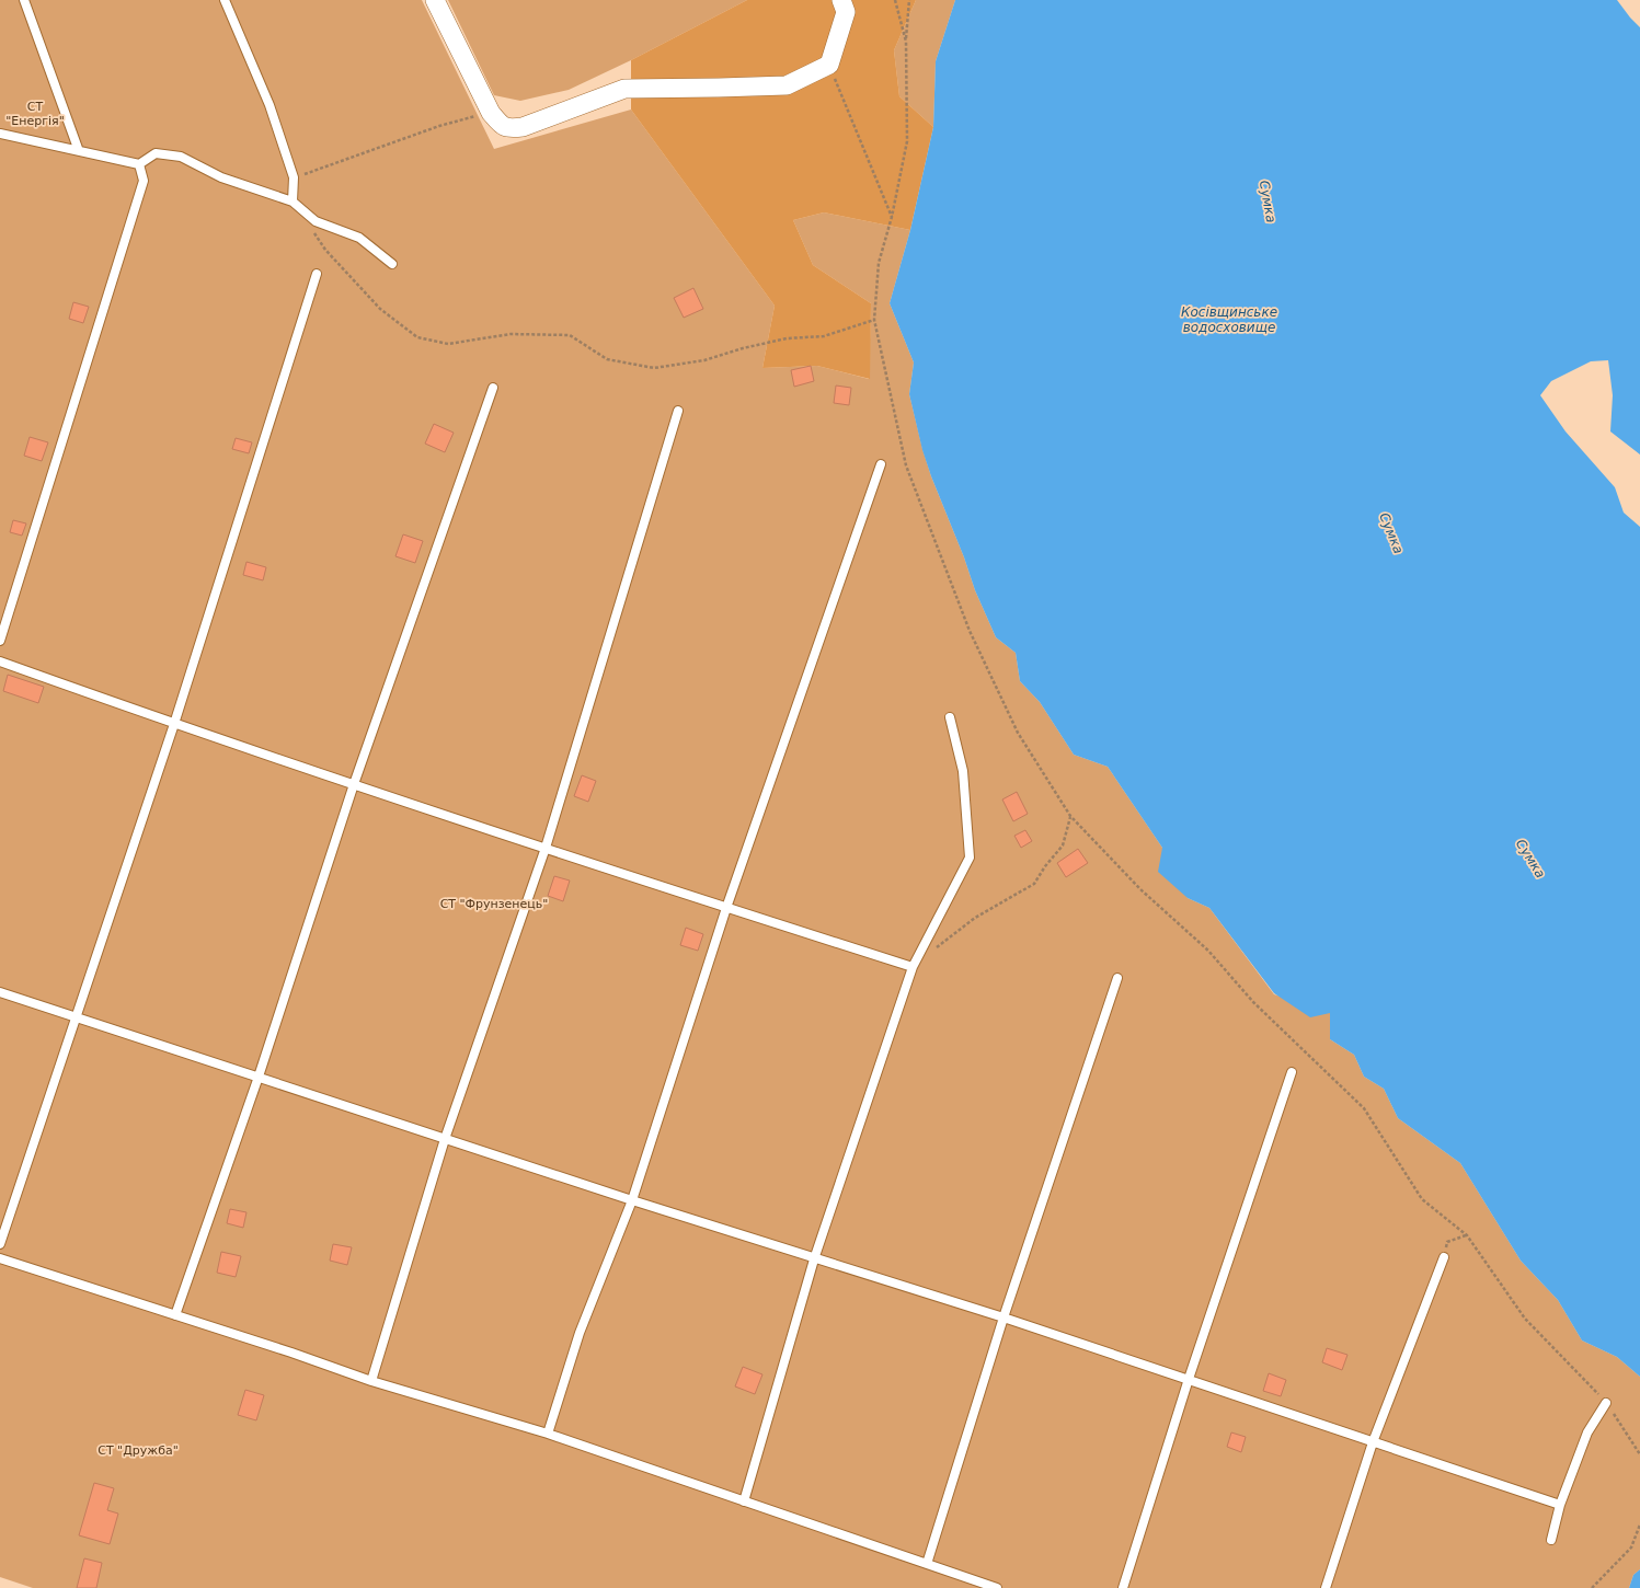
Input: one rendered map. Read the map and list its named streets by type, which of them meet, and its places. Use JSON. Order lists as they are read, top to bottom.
{
  "water": ["Сумка", "Косівщинське водосховище"],
  "parks": ["СТ \"Енергія\"", "СТ \"Фрунзенець\"", "СТ \"Дружба\""]
}
